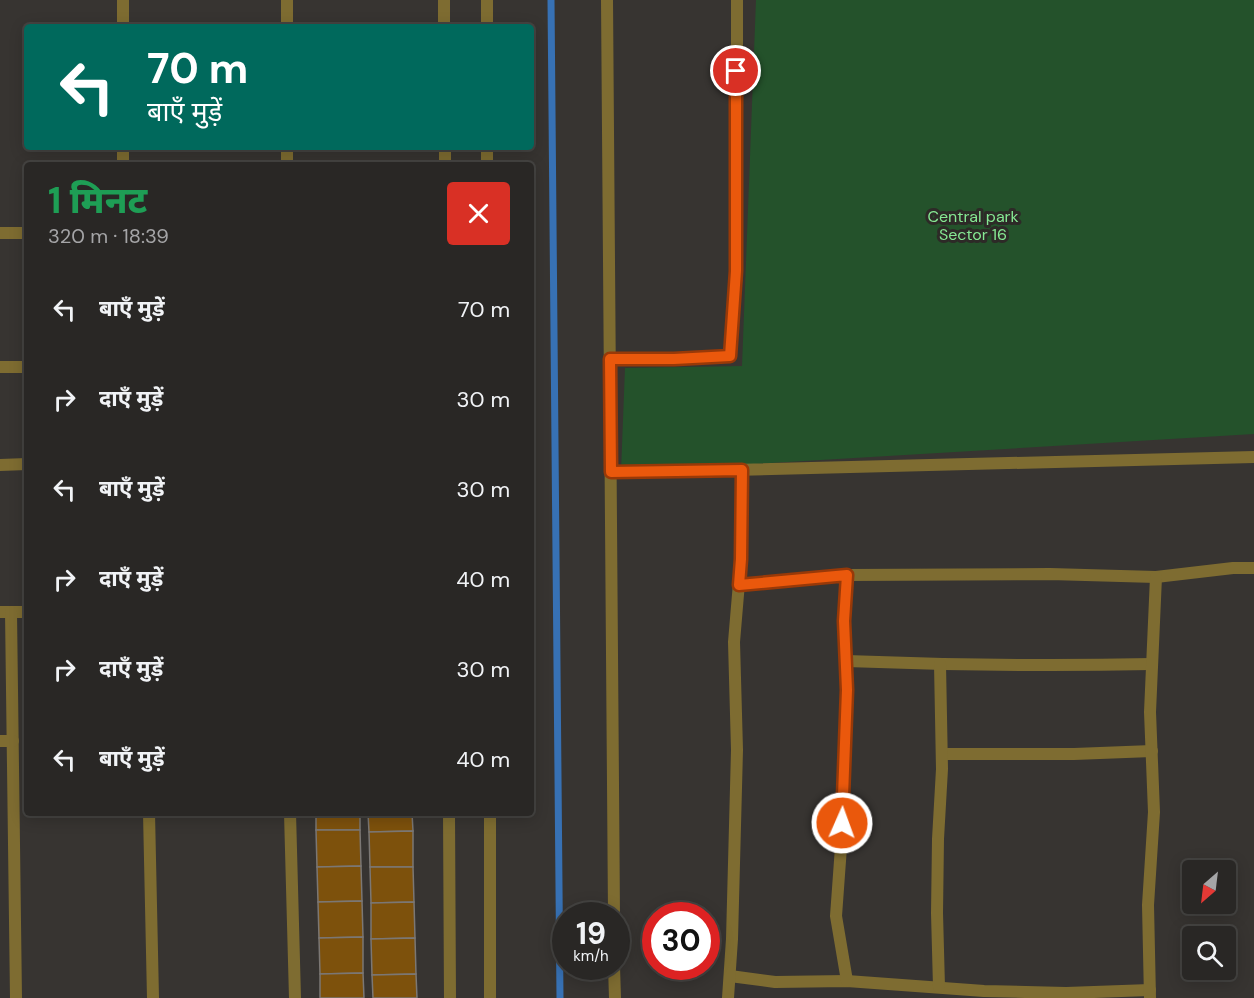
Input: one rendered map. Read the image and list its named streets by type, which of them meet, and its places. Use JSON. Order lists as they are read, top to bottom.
{
  "parks": ["Central park Sector 16"],
  "north": "bottom left",
  "page": {
    "turn": ["70 m", "बाएँ मुड़ें"],
    "heading": ["1 मिनट", "320 m · 18:39"],
    "list": [
      {
        "name": "बाएँ मुड़ें",
        "value": "70 m"
      },
      {
        "name": "दाएँ मुड़ें",
        "value": "30 m"
      },
      {
        "name": "बाएँ मुड़ें",
        "value": "30 m"
      },
      {
        "name": "दाएँ मुड़ें",
        "value": "40 m"
      },
      {
        "name": "दाएँ मुड़ें",
        "value": "30 m"
      },
      {
        "name": "बाएँ मुड़ें",
        "value": "40 m"
      }
    ],
    "speed": "19 km/h",
    "limit": "30"
  }
}
